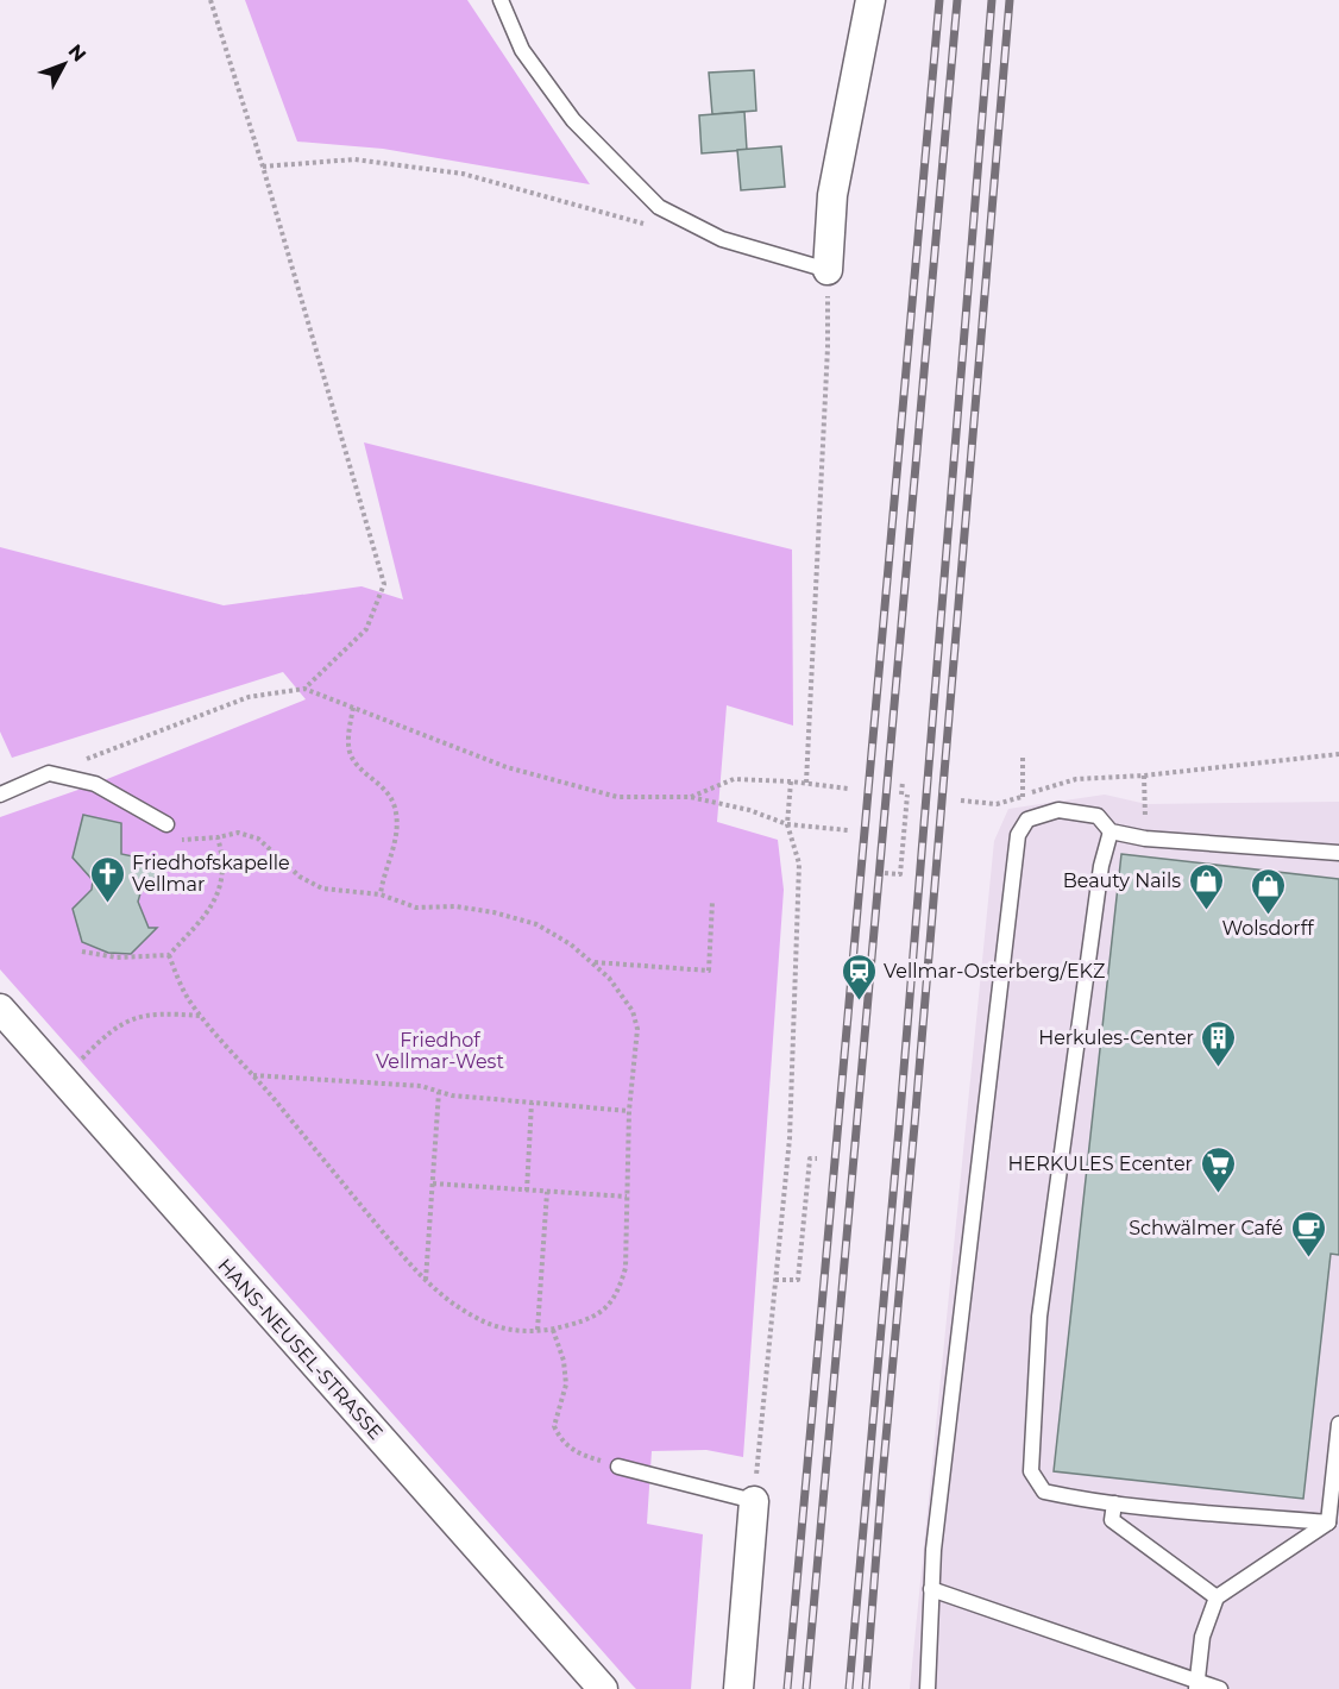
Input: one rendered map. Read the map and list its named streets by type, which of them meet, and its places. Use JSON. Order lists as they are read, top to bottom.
{
  "streets": {
    "street": ["HANS-NEUSEL-STRASSE"]
  },
  "parks": ["Friedhof Vellmar-West"],
  "places": {
    "church": ["Friedhofskapelle Vellmar"],
    "shop": ["Beauty Nails", "Wolsdorff"],
    "station": ["Vellmar-Osterberg/EKZ"],
    "building": ["Herkules-Center"],
    "supermarket": ["HERKULES Ecenter"],
    "cafe": ["Schwälmer Café"]
  },
  "north": "top right"
}
